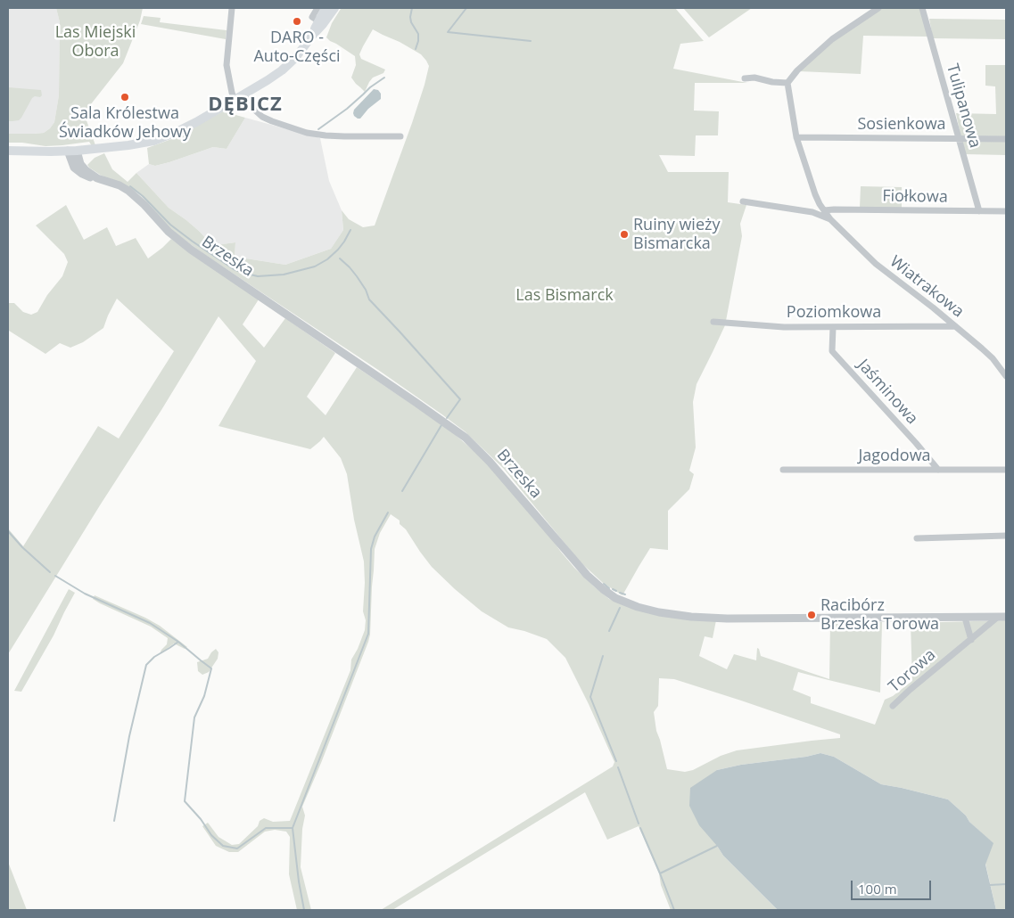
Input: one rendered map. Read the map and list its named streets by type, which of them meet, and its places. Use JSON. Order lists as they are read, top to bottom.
{
  "streets": {
    "street": [
      "Tulipanowa",
      "Sosienkowa",
      "Fiołkowa",
      "Brzeska",
      "Wiatrakowa",
      "Poziomkowa",
      "Jaśminowa",
      "Jagodowa",
      "Torowa"
    ]
  },
  "crossings": [
    ["Tulipanowa", "Sosienkowa"],
    ["Tulipanowa", "Fiołkowa"],
    ["Sosienkowa", "Wiatrakowa"],
    ["Fiołkowa", "Wiatrakowa"],
    ["Brzeska", "Torowa"],
    ["Wiatrakowa", "Poziomkowa"],
    ["Poziomkowa", "Jaśminowa"],
    ["Jaśminowa", "Jagodowa"]
  ],
  "districts": ["DĘBICZ"],
  "parks": ["Las Miejski Obora", "Las Bismarck"],
  "places": [
    "DARO - Auto-Części",
    "Sala Królestwa Świadków Jehowy",
    "Ruiny wieży Bismarcka",
    "Racibórz Brzeska Torowa"
  ],
  "scale_bar": "100 m"
}
